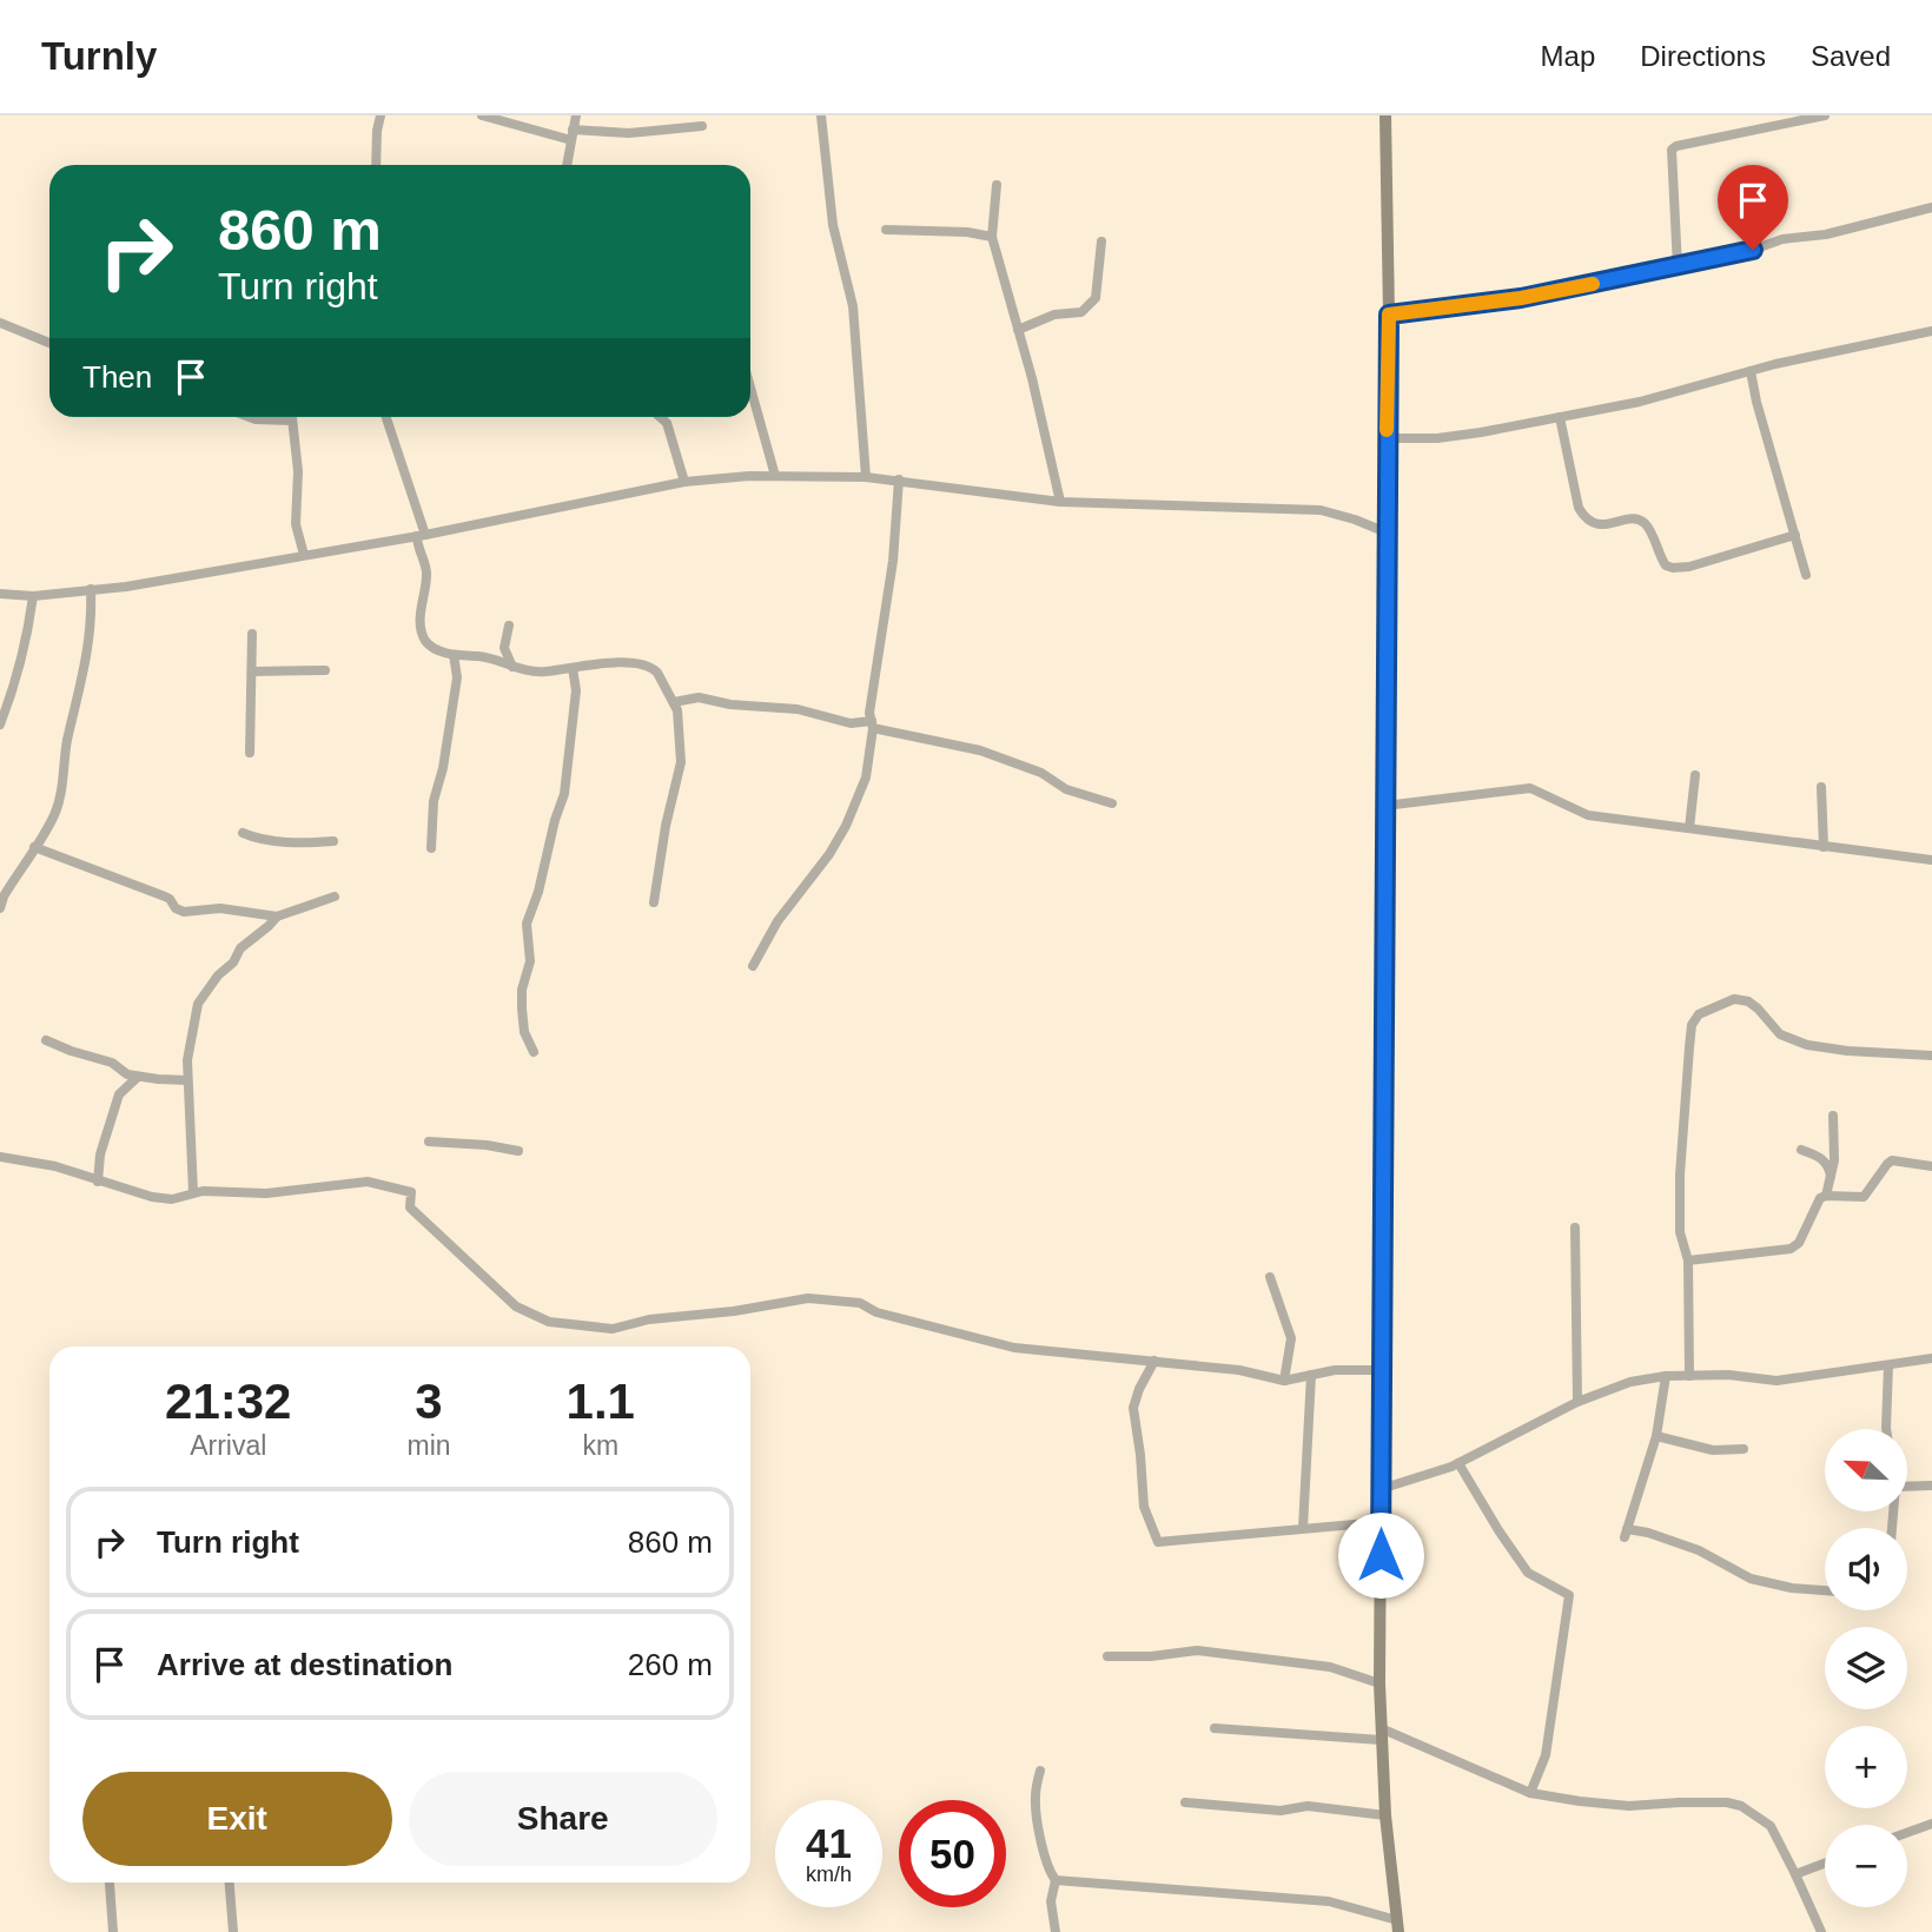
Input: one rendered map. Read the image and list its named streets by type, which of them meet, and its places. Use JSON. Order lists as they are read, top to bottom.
{
  "north": "top left",
  "page": {
    "header": "Turnly",
    "nav": ["Map", "Directions", "Saved"],
    "turn": ["860 m", "Turn right"],
    "then": "Then",
    "eta": [
      "21:32",
      "Arrival",
      "3",
      "min",
      "1.1",
      "km"
    ],
    "map_buttons": ["+", "−"],
    "list": [
      {
        "name": "Turn right",
        "value": "860 m"
      },
      {
        "name": "Arrive at destination",
        "value": "260 m"
      }
    ],
    "buttons": ["Exit", "Share"],
    "speed": "41 km/h",
    "limit": "50"
  }
}
